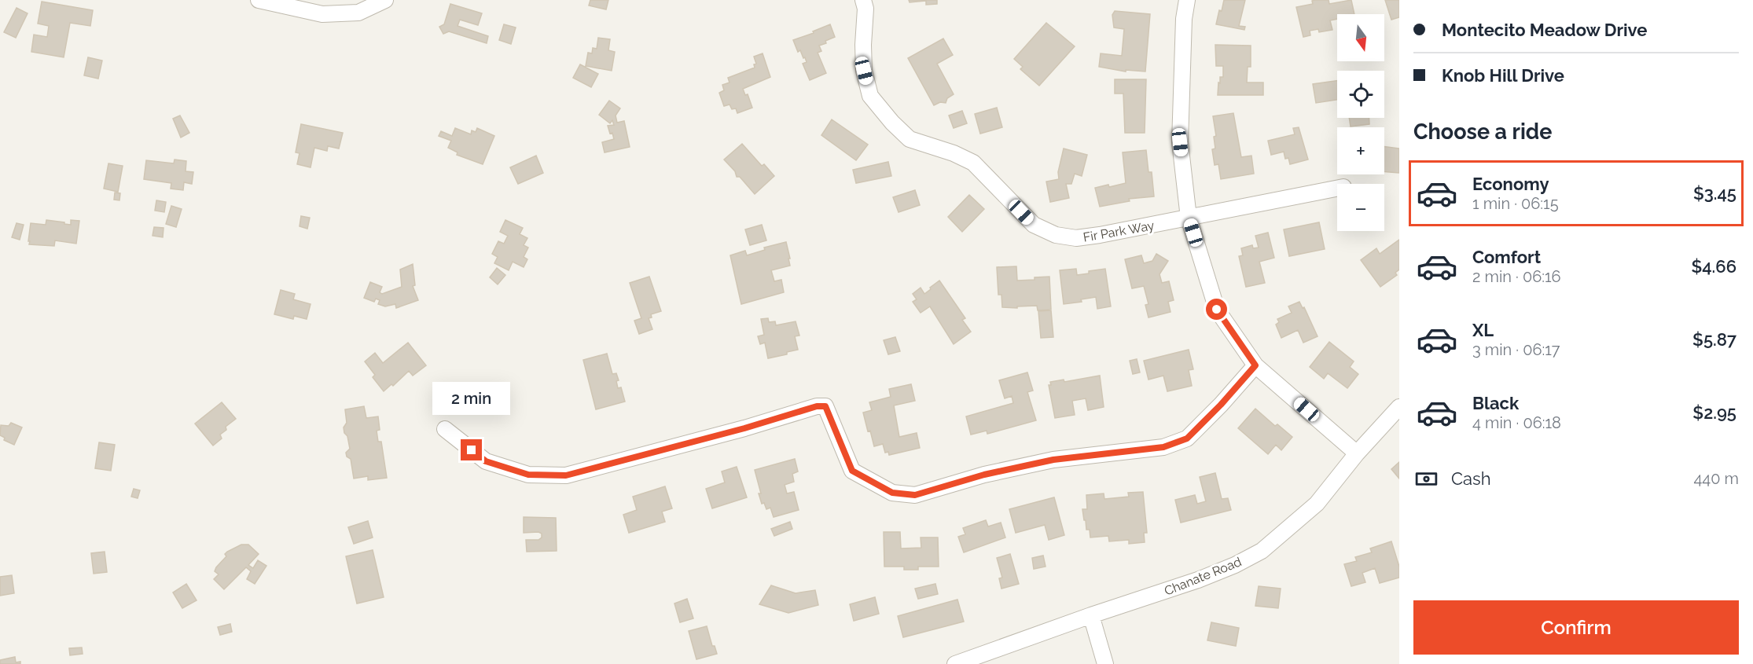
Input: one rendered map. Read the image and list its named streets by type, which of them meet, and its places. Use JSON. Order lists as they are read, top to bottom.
{
  "streets": {
    "street": ["Fir Park Way", "Chanate Road"]
  },
  "north": "bottom",
  "page": {
    "banner": ["Montecito Meadow Drive", "Knob Hill Drive"],
    "map_buttons": ["+", "−"],
    "heading": "Choose a ride",
    "list": [
      {
        "name": "Economy",
        "note": "1 min · 06:15",
        "value": "$3.45"
      },
      {
        "name": "Comfort",
        "note": "2 min · 06:16",
        "value": "$4.66"
      },
      {
        "name": "XL",
        "note": "3 min · 06:17",
        "value": "$5.87"
      },
      {
        "name": "Black",
        "note": "4 min · 06:18",
        "value": "$2.95"
      }
    ],
    "bubble": "2 min",
    "pay": ["Cash", "440 m"],
    "buttons": "Confirm"
  }
}
